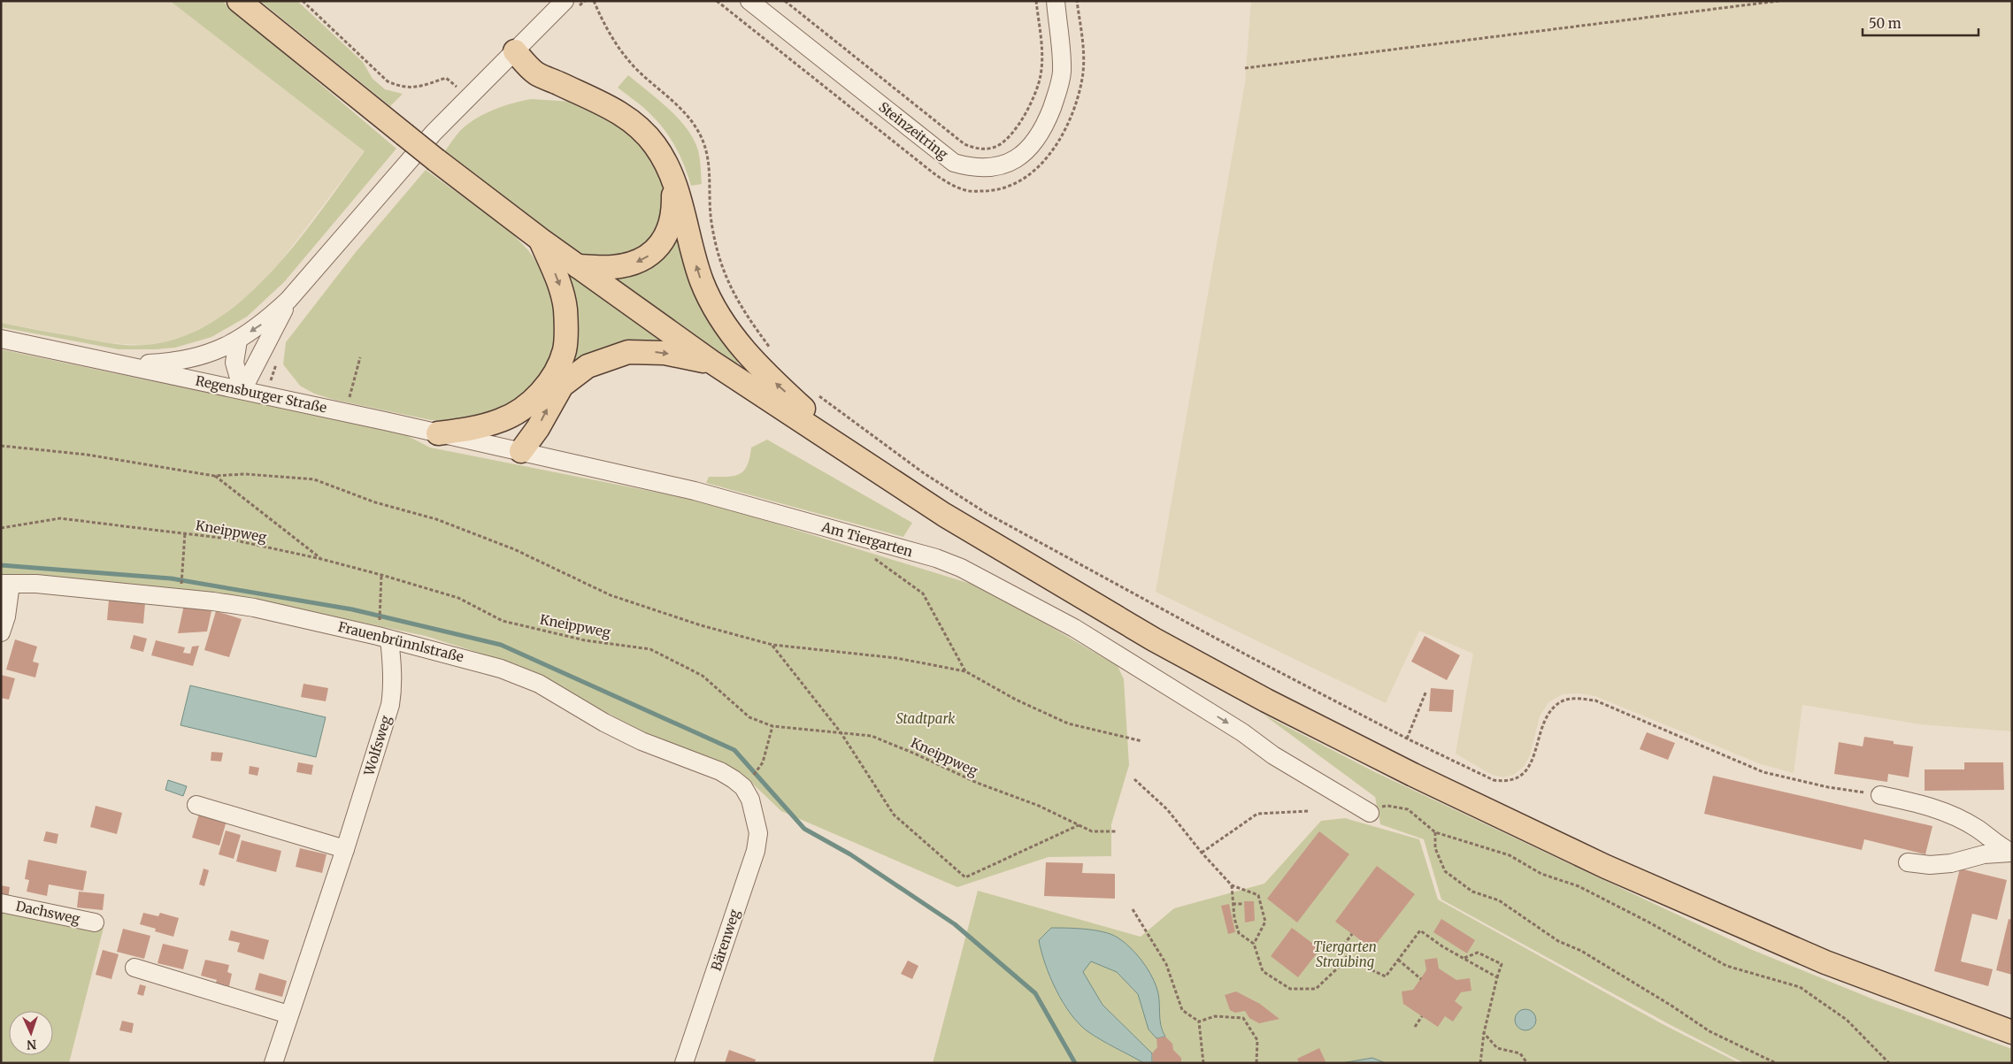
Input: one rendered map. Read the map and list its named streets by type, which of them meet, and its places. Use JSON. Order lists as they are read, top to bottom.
{
  "streets": {
    "street": [
      "Steinzeitring",
      "Regensburger Straße",
      "Am Tiergarten",
      "Frauenbrünnlstraße",
      "Wolfsweg",
      "Dachsweg",
      "Bärenweg"
    ],
    "path": ["Kneippweg"]
  },
  "crossings": [
    ["Regensburger Straße", "Am Tiergarten"],
    ["Frauenbrünnlstraße", "Wolfsweg"],
    ["Frauenbrünnlstraße", "Bärenweg"]
  ],
  "one_way": ["Am Tiergarten"],
  "parks": ["Stadtpark", "Tiergarten Straubing"],
  "scale_bar": "50 m",
  "north": "bottom"
}
